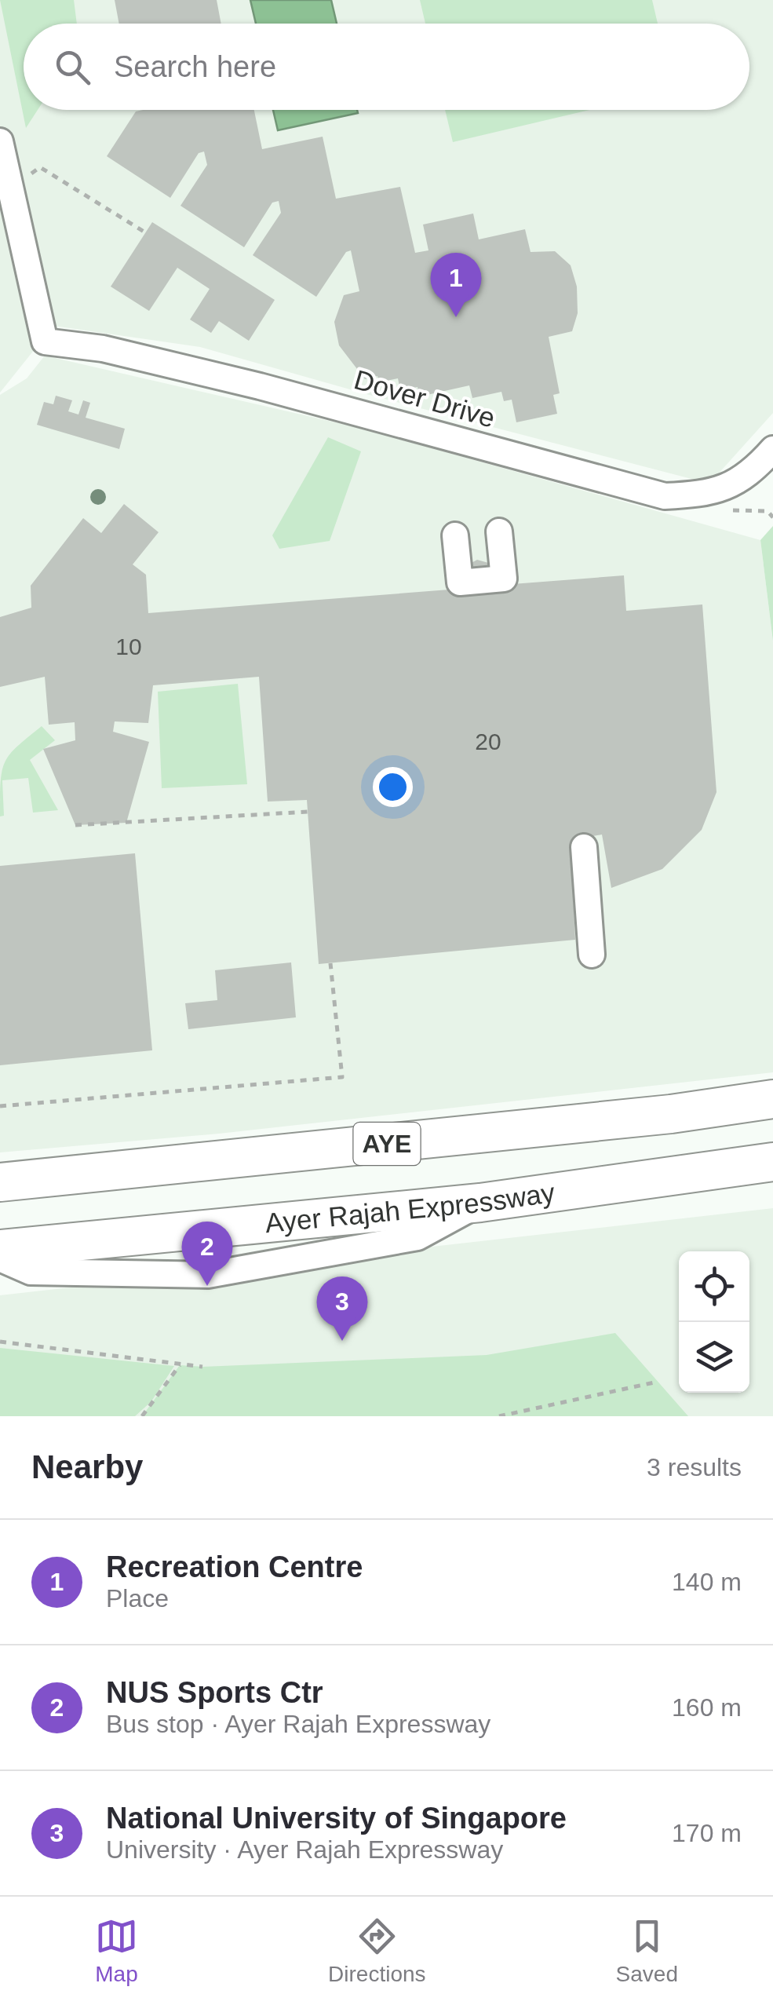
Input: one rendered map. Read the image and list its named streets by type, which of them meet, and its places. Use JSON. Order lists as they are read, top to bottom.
{
  "streets": {
    "highway": ["AYE", "Ayer Rajah Expressway"],
    "lane": ["Dover Drive"]
  },
  "house_numbers": ["10", "20"],
  "page": {
    "search": "Search here",
    "pins": ["1", "2", "3"],
    "heading": ["Nearby", "3 results"],
    "list": [
      {
        "mark": "1",
        "name": "Recreation Centre",
        "note": "Place",
        "value": "140 m"
      },
      {
        "mark": "2",
        "name": "NUS Sports Ctr",
        "note": "Bus stop · Ayer Rajah Expressway",
        "value": "160 m"
      },
      {
        "mark": "3",
        "name": "National University of Singapore",
        "note": "University · Ayer Rajah Expressway",
        "value": "170 m"
      }
    ],
    "nav": ["Map", "Directions", "Saved"]
  }
}
